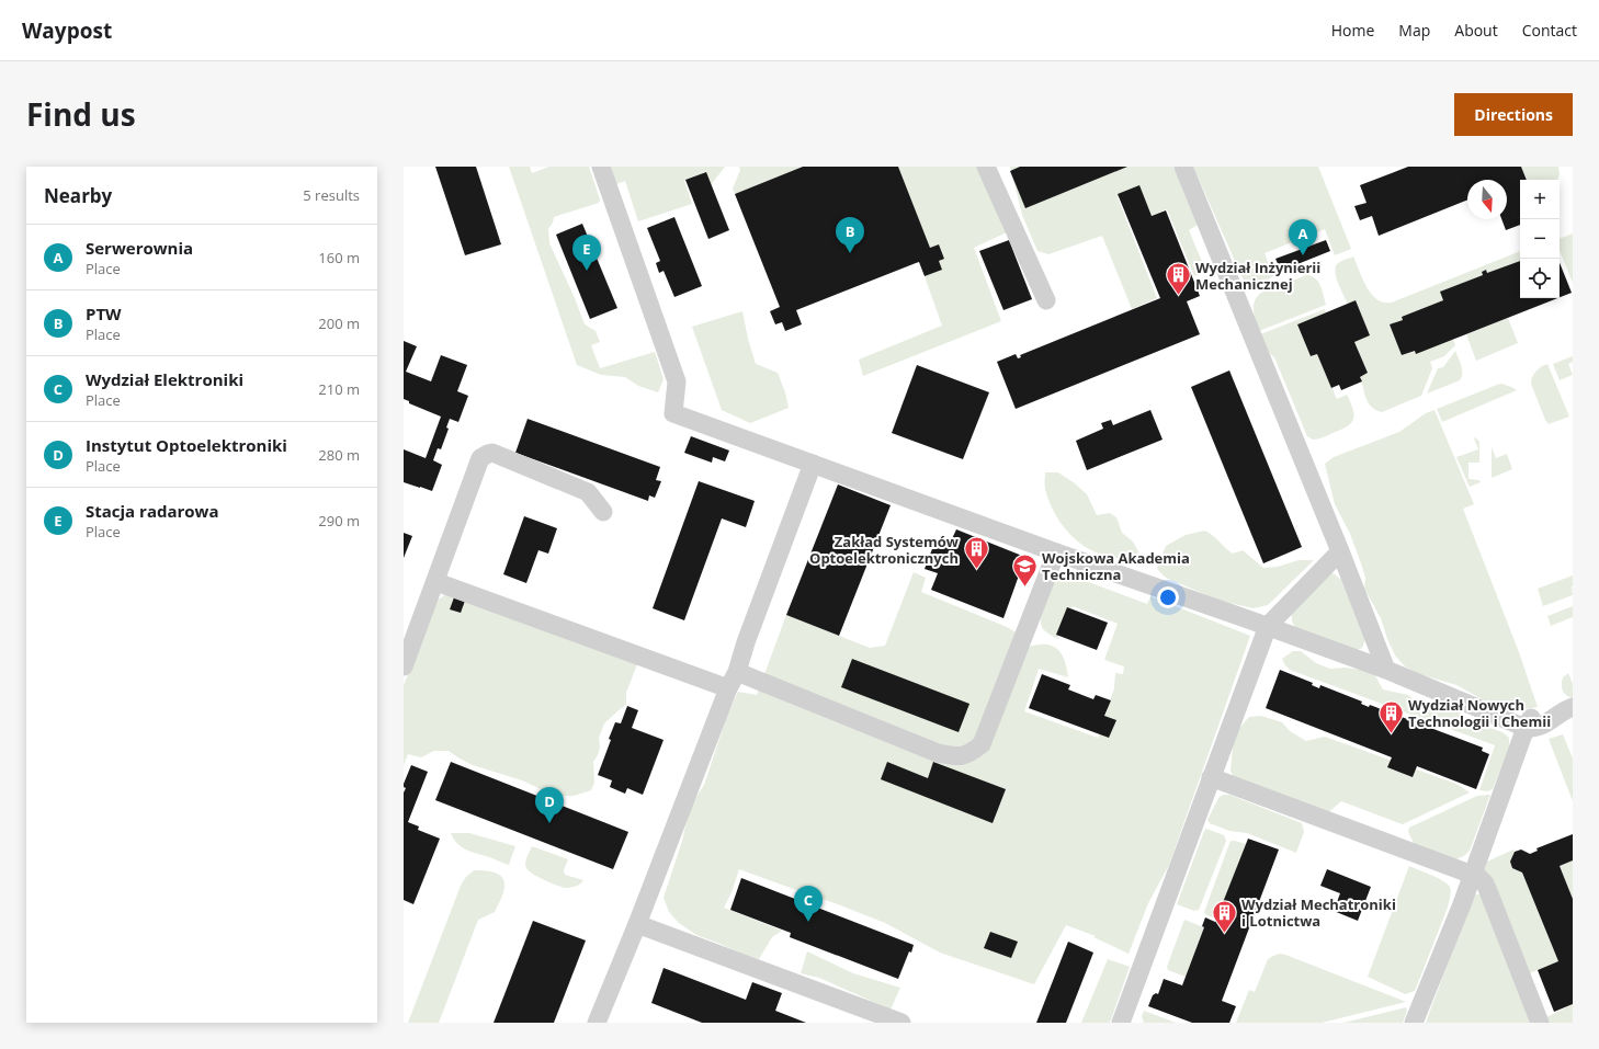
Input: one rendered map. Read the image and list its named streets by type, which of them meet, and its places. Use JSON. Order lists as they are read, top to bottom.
{
  "places": {
    "building": [
      "Wydział Inżynierii Mechanicznej",
      "Zakład Systemów Optoelektronicznych",
      "Wydział Nowych Technologii i Chemii",
      "Wydział Mechatroniki i Lotnictwa"
    ],
    "school or university": ["Wojskowa Akademia Techniczna"]
  },
  "north": "bottom",
  "page": {
    "header": "Waypost",
    "nav": [
      "Home",
      "Map",
      "About",
      "Contact"
    ],
    "title": "Find us",
    "buttons": "Directions",
    "heading": ["Nearby", "5 results"],
    "map_buttons": ["+", "−"],
    "pins": [
      "B",
      "A",
      "E",
      "D",
      "C"
    ],
    "list": [
      {
        "mark": "A",
        "name": "Serwerownia",
        "note": "Place",
        "value": "160 m"
      },
      {
        "mark": "B",
        "name": "PTW",
        "note": "Place",
        "value": "200 m"
      },
      {
        "mark": "C",
        "name": "Wydział Elektroniki",
        "note": "Place",
        "value": "210 m"
      },
      {
        "mark": "D",
        "name": "Instytut Optoelektroniki",
        "note": "Place",
        "value": "280 m"
      },
      {
        "mark": "E",
        "name": "Stacja radarowa",
        "note": "Place",
        "value": "290 m"
      }
    ]
  }
}
